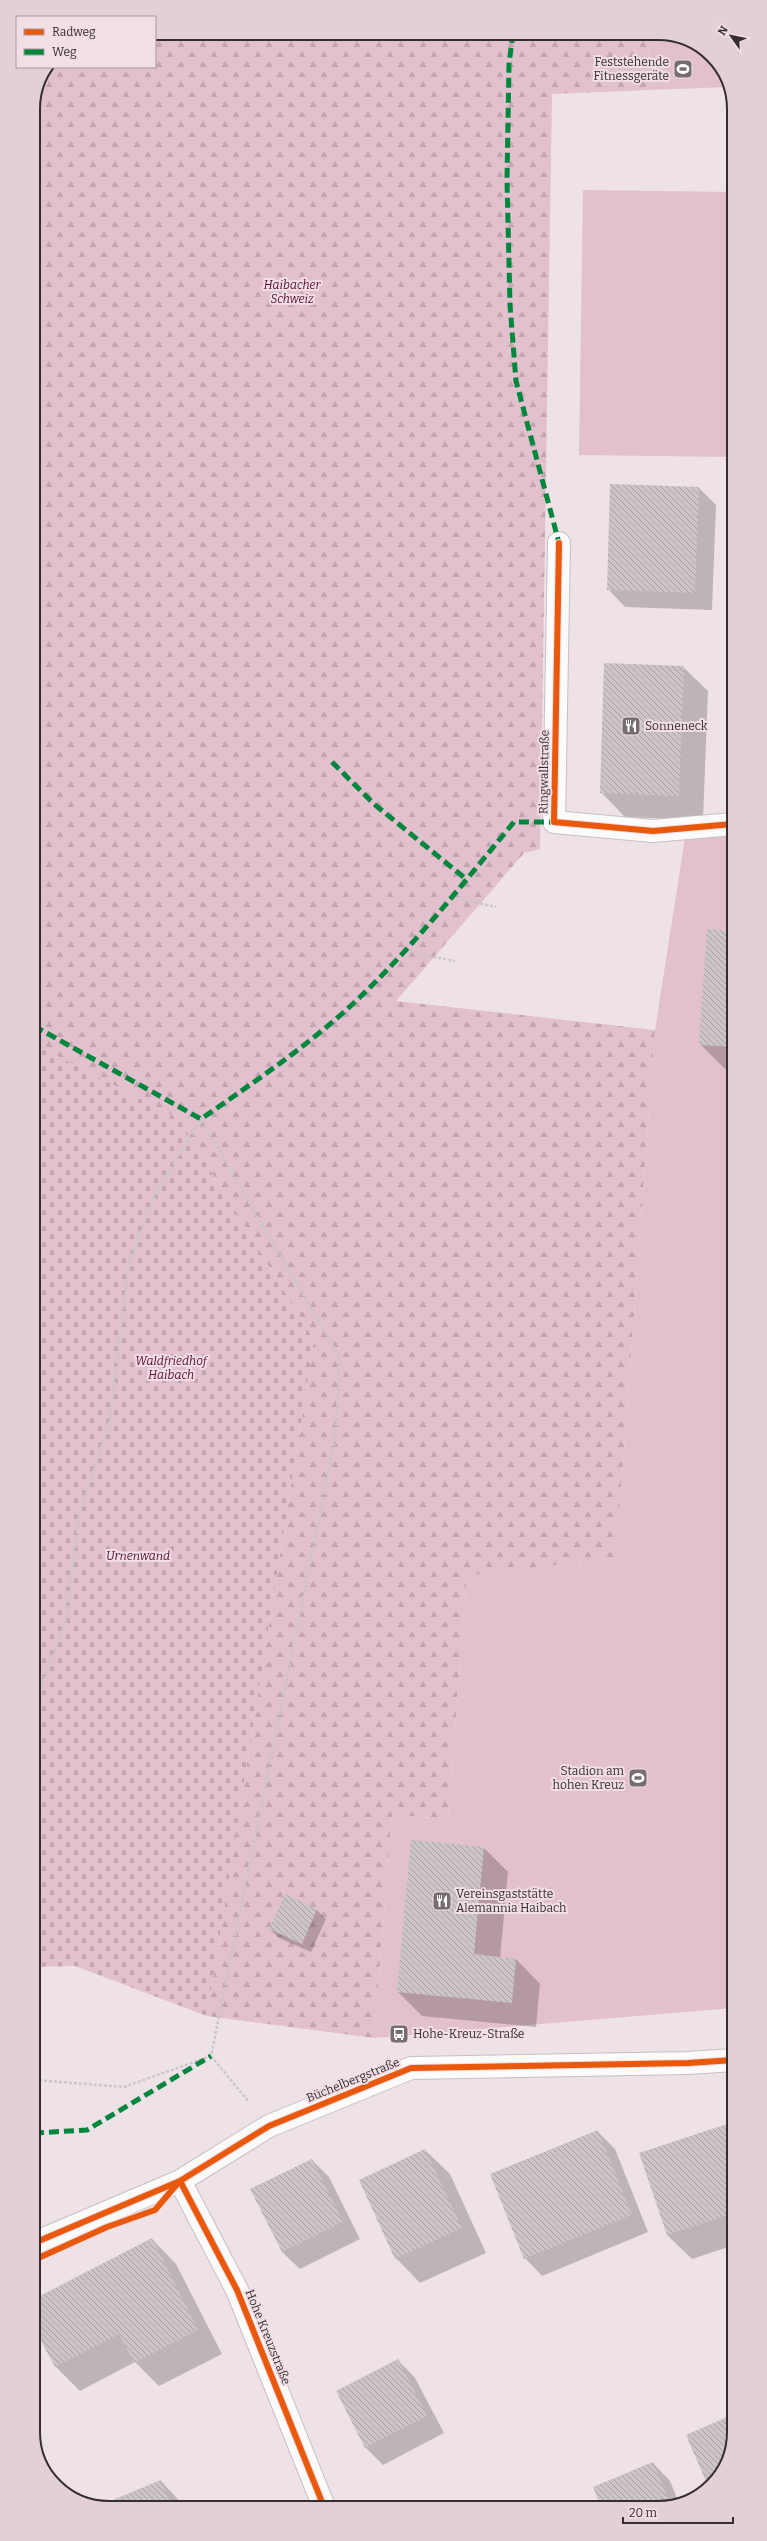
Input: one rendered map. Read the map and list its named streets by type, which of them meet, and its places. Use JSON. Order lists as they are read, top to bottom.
{
  "streets": {
    "street": ["Ringwallstraße", "Büchelbergstraße", "Hohe Kreuzstraße"]
  },
  "crossings": [
    ["Büchelbergstraße", "Hohe Kreuzstraße"]
  ],
  "parks": ["Haibacher Schweiz", "Waldfriedhof Haibach", "Urnenwand"],
  "places": {
    "sports": ["Feststehende Fitnessgeräte", "Stadion am hohen Kreuz"],
    "restaurant": ["Sonneneck", "Vereinsgaststätte Alemannia Haibach"],
    "bus stop": ["Hohe-Kreuz-Straße"]
  },
  "legend": ["Radweg", "Weg"],
  "scale_bar": "20 m",
  "north": "top left"
}
